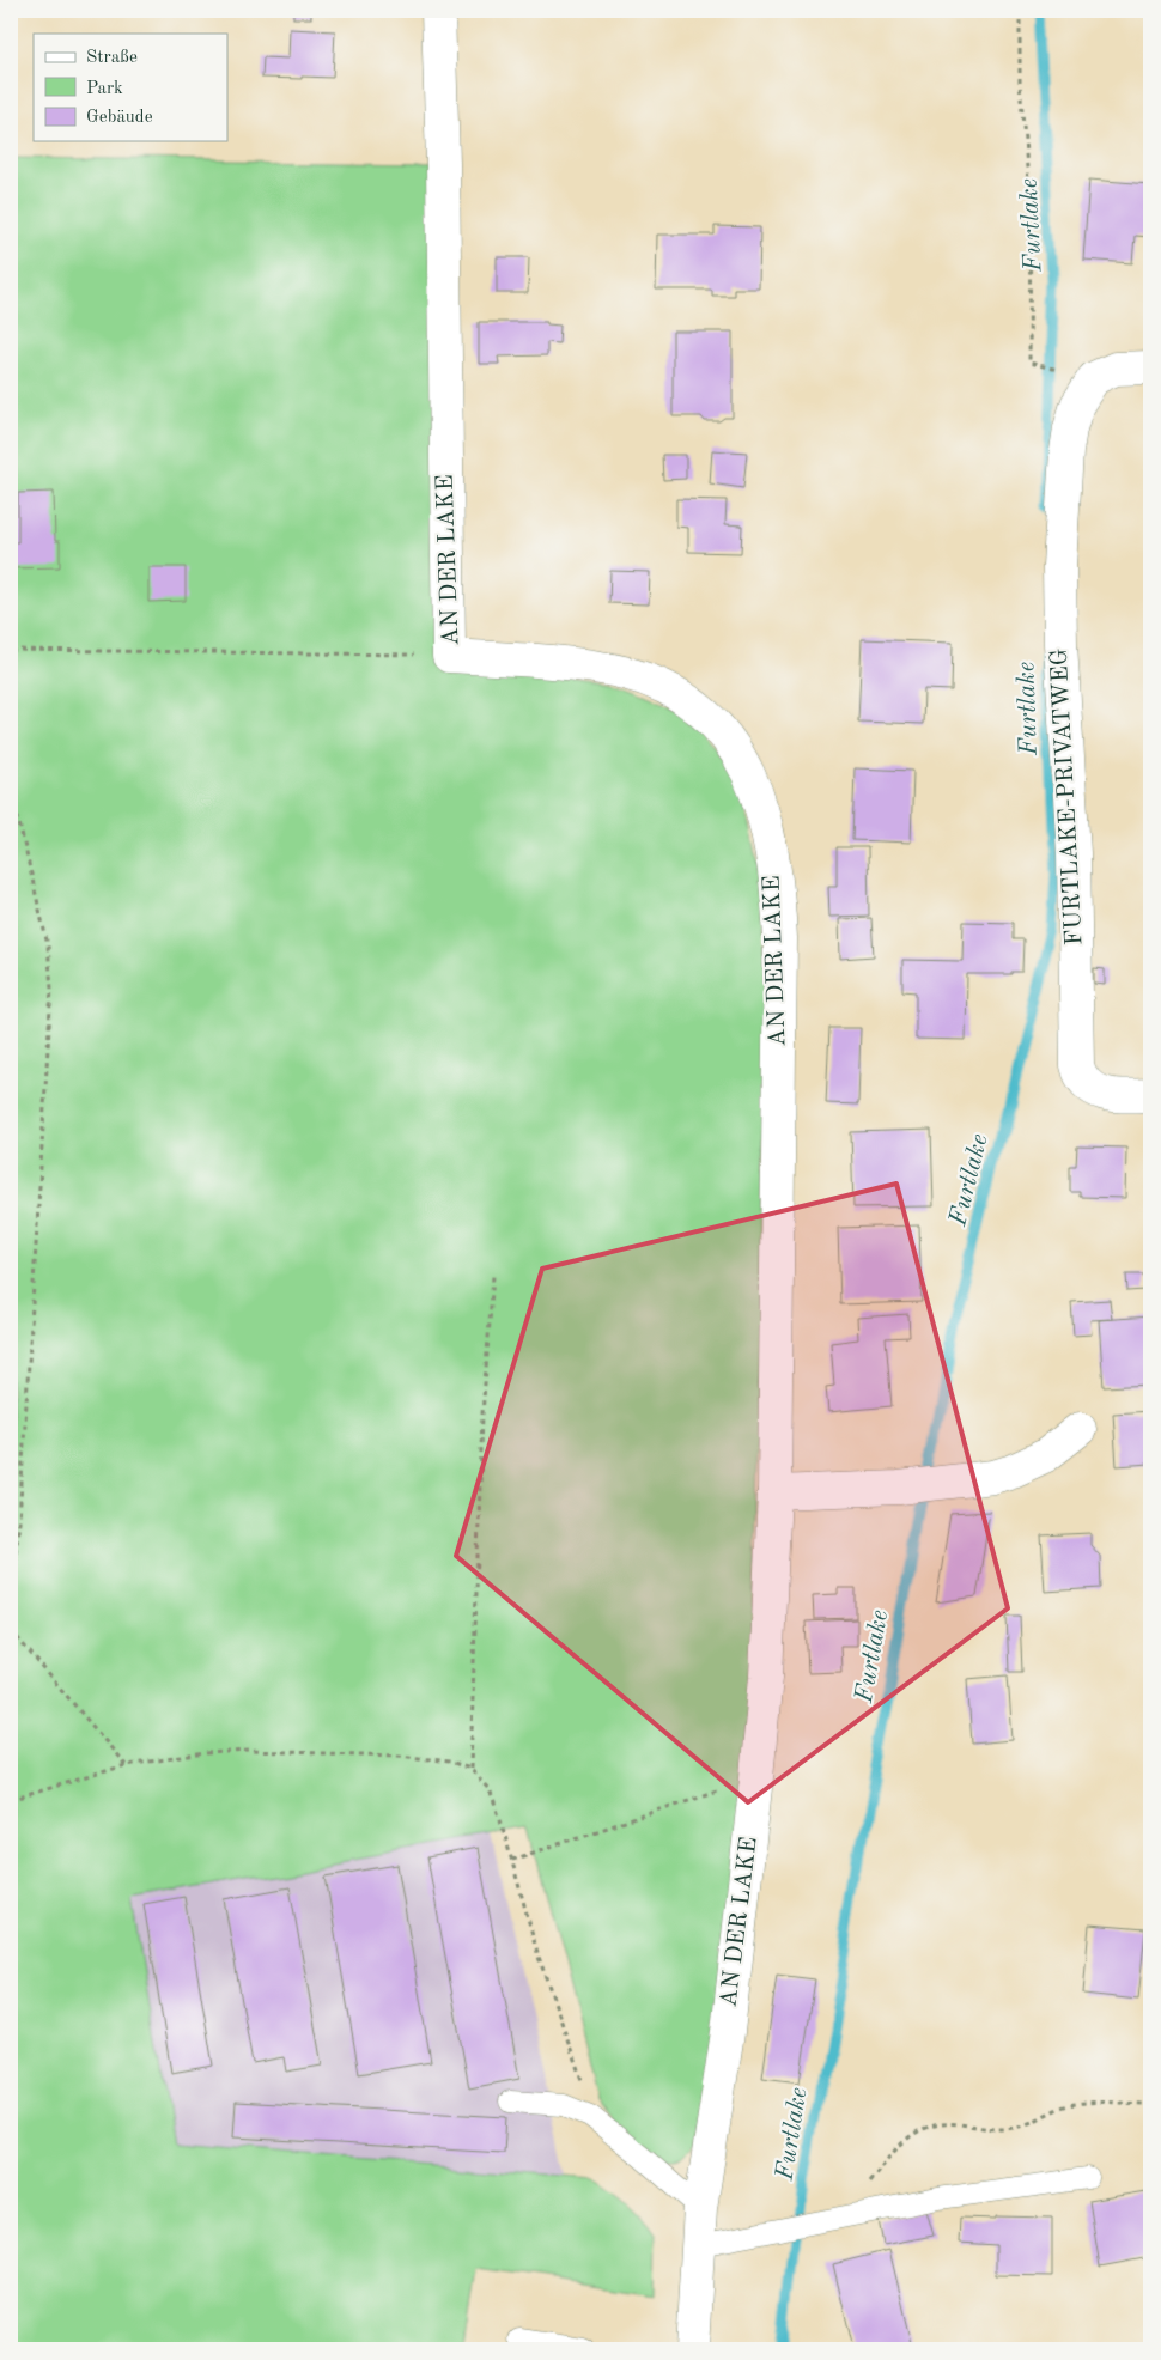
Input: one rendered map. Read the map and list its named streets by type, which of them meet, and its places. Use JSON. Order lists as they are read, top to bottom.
{
  "streets": {
    "street": ["AN DER LAKE", "FURTLAKE-PRIVATWEG"]
  },
  "water": ["Furtlake"],
  "legend": ["Straße", "Park", "Gebäude"]
}
